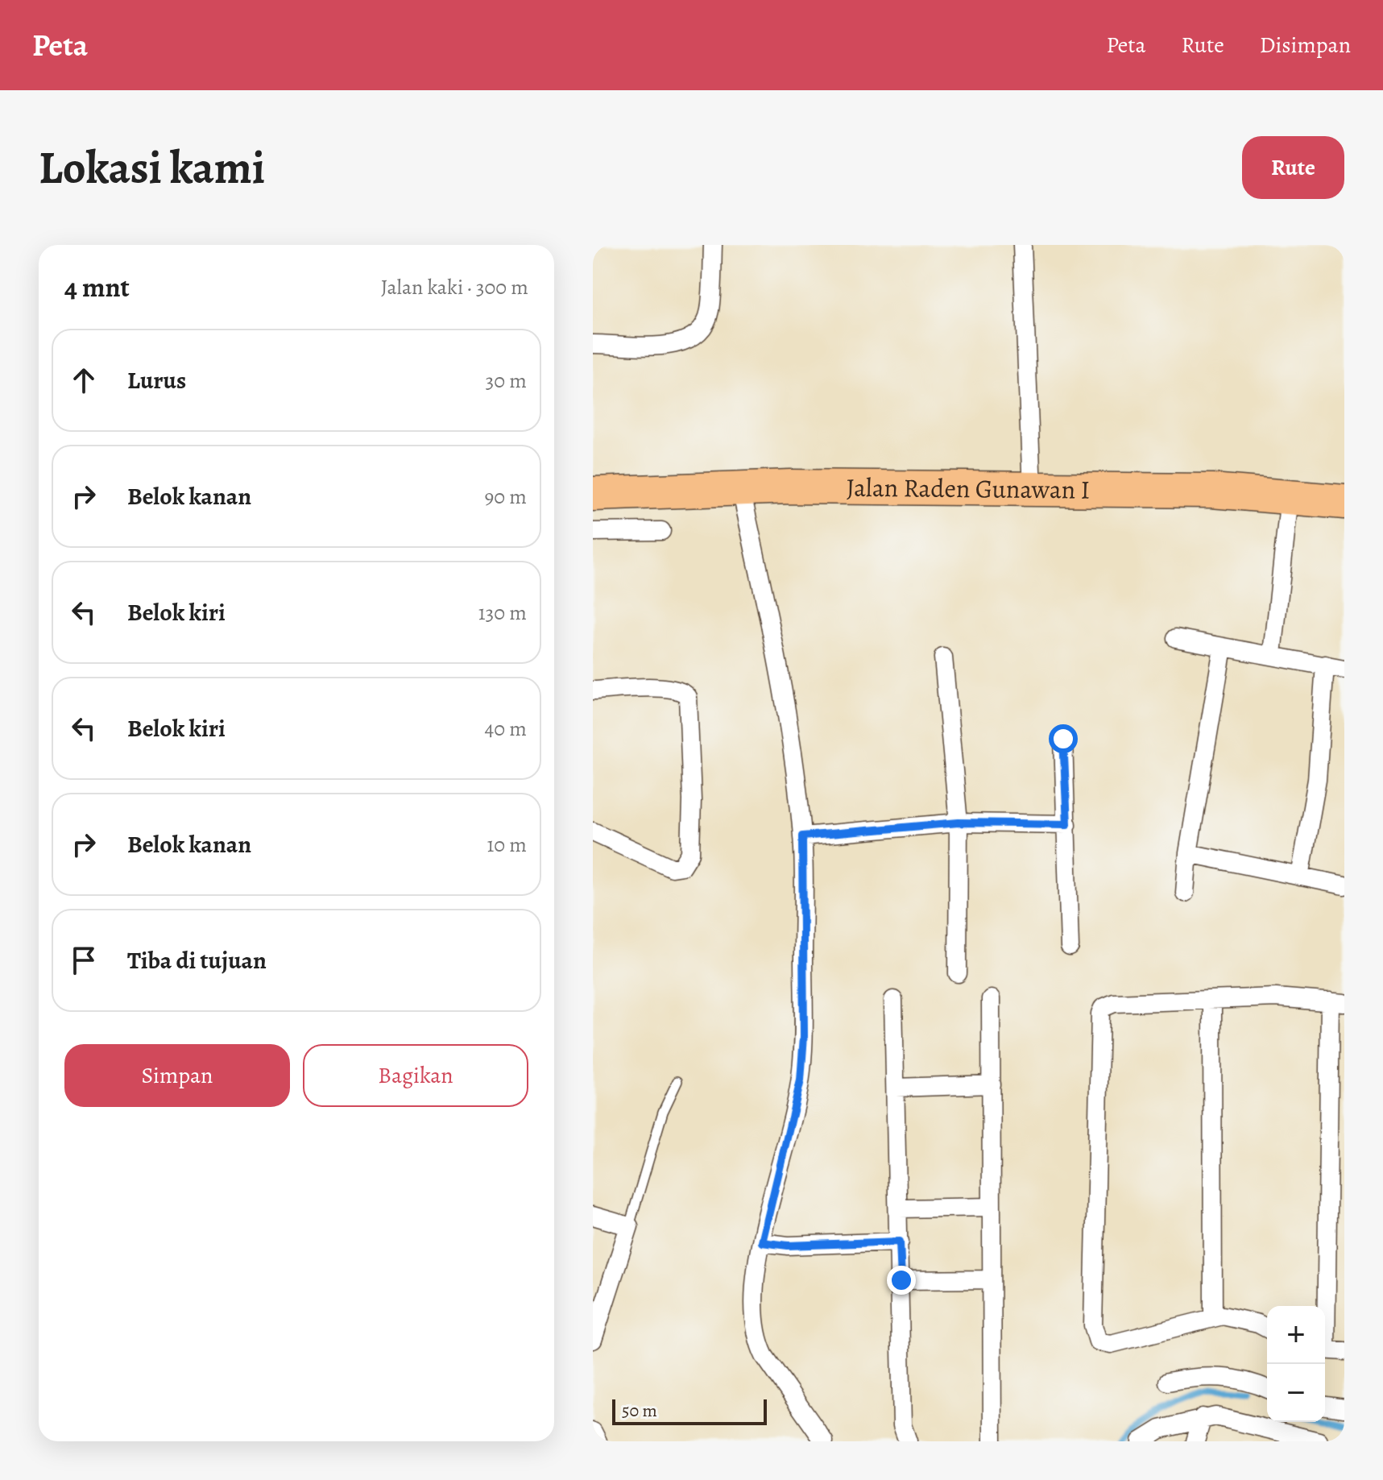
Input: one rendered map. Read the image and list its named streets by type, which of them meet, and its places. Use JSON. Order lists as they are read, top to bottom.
{
  "streets": {
    "highway": ["Jalan Raden Gunawan I"]
  },
  "scale_bar": "50 m",
  "page": {
    "header": "Peta",
    "nav": ["Peta", "Rute", "Disimpan"],
    "buttons": [
      "Rute",
      ["Simpan", "Bagikan"]
    ],
    "title": "Lokasi kami",
    "heading": ["4 mnt", "Jalan kaki · 300 m"],
    "list": [
      ["Lurus", "30 m"],
      ["Belok kanan", "90 m"],
      ["Belok kiri", "130 m"],
      ["Belok kiri", "40 m"],
      ["Belok kanan", "10 m"],
      "Tiba di tujuan"
    ],
    "map_buttons": ["+", "−"],
    "scale": "50 m"
  }
}
